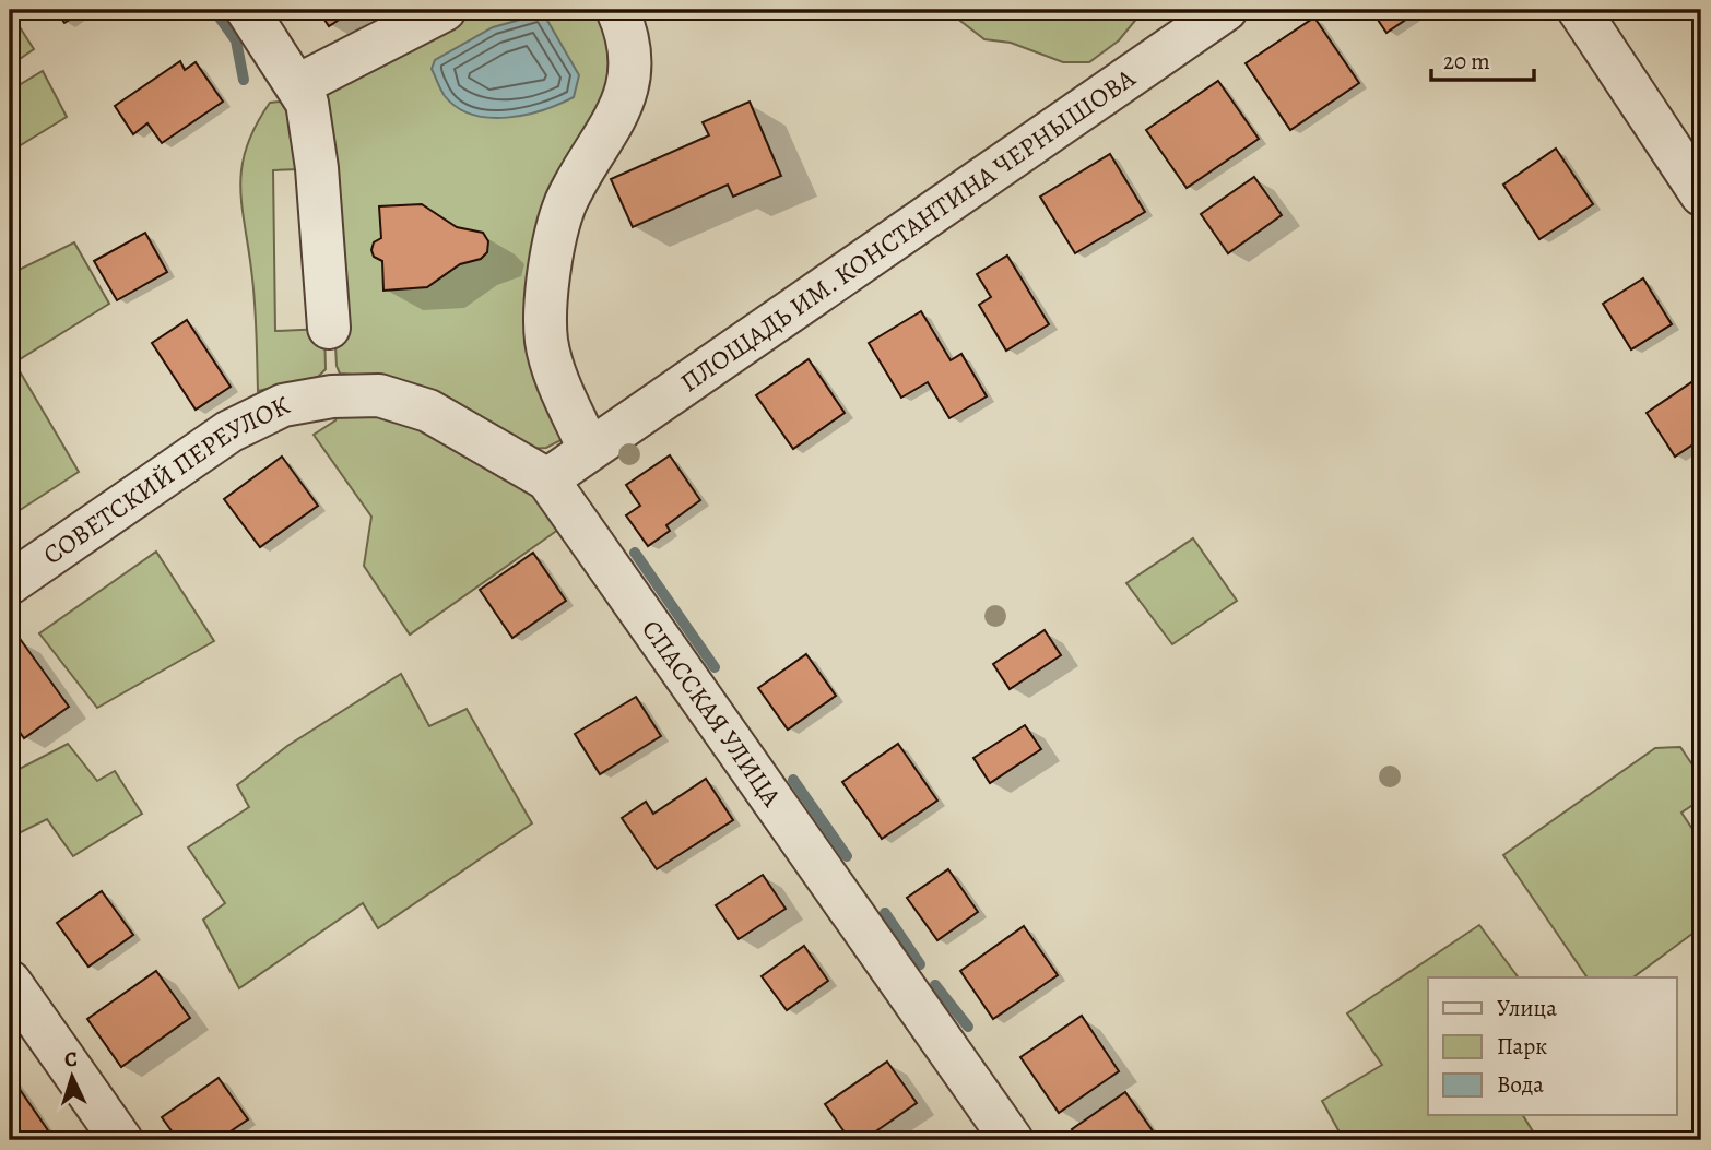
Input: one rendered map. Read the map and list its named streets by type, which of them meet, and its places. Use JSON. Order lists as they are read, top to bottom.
{
  "streets": {
    "street": ["ПЛОЩАДЬ ИМ. КОНСТАНТИНА ЧЕРНЫШОВА", "СОВЕТСКИЙ ПЕРЕУЛОК", "СПАССКАЯ УЛИЦА"]
  },
  "crossings": [
    ["ПЛОЩАДЬ ИМ. КОНСТАНТИНА ЧЕРНЫШОВА", "СПАССКАЯ УЛИЦА"],
    ["СОВЕТСКИЙ ПЕРЕУЛОК", "СПАССКАЯ УЛИЦА"]
  ],
  "legend": ["Улица", "Парк", "Вода"],
  "scale_bar": "20 m",
  "north": "top"
}
